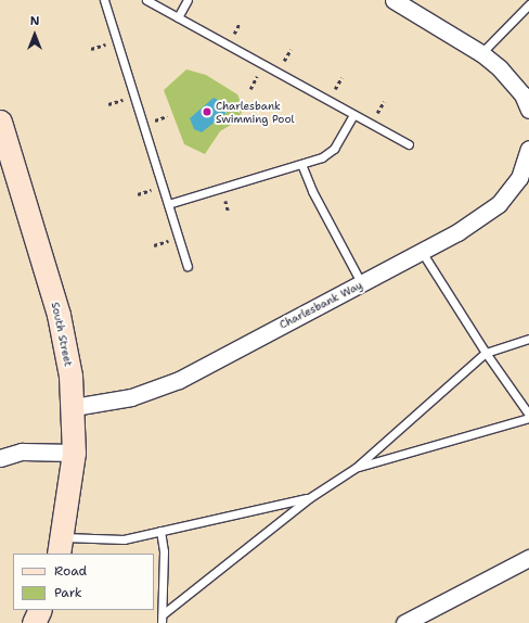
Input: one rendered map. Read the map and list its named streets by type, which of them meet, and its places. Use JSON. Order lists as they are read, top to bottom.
{
  "streets": {
    "main road": ["South Street"],
    "street": ["Charlesbank Way"]
  },
  "crossings": [
    ["Charlesbank Way", "South Street"]
  ],
  "places": ["Charlesbank Swimming Pool"],
  "legend": ["Road", "Park"],
  "north": "top"
}
